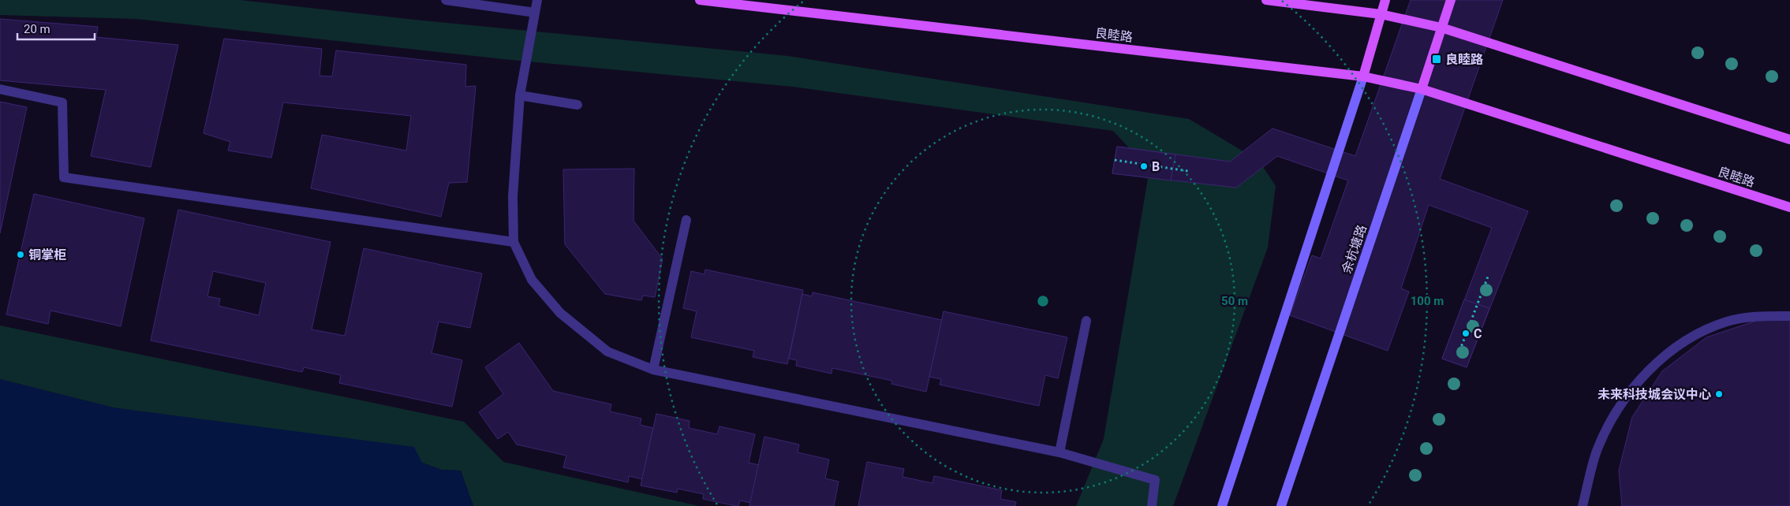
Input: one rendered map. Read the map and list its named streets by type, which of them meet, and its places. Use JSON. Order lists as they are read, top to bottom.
{
  "streets": {
    "main road": ["良睦路", "余杭塘路"]
  },
  "crossings": [
    ["良睦路", "余杭塘路"]
  ],
  "places": {
    "transit": ["良睦路"],
    "other": [
      "B",
      "铜掌柜",
      "C",
      "未来科技城会议中心"
    ]
  },
  "scale_bar": "20 m",
  "rings": ["50 m", "100 m"]
}
